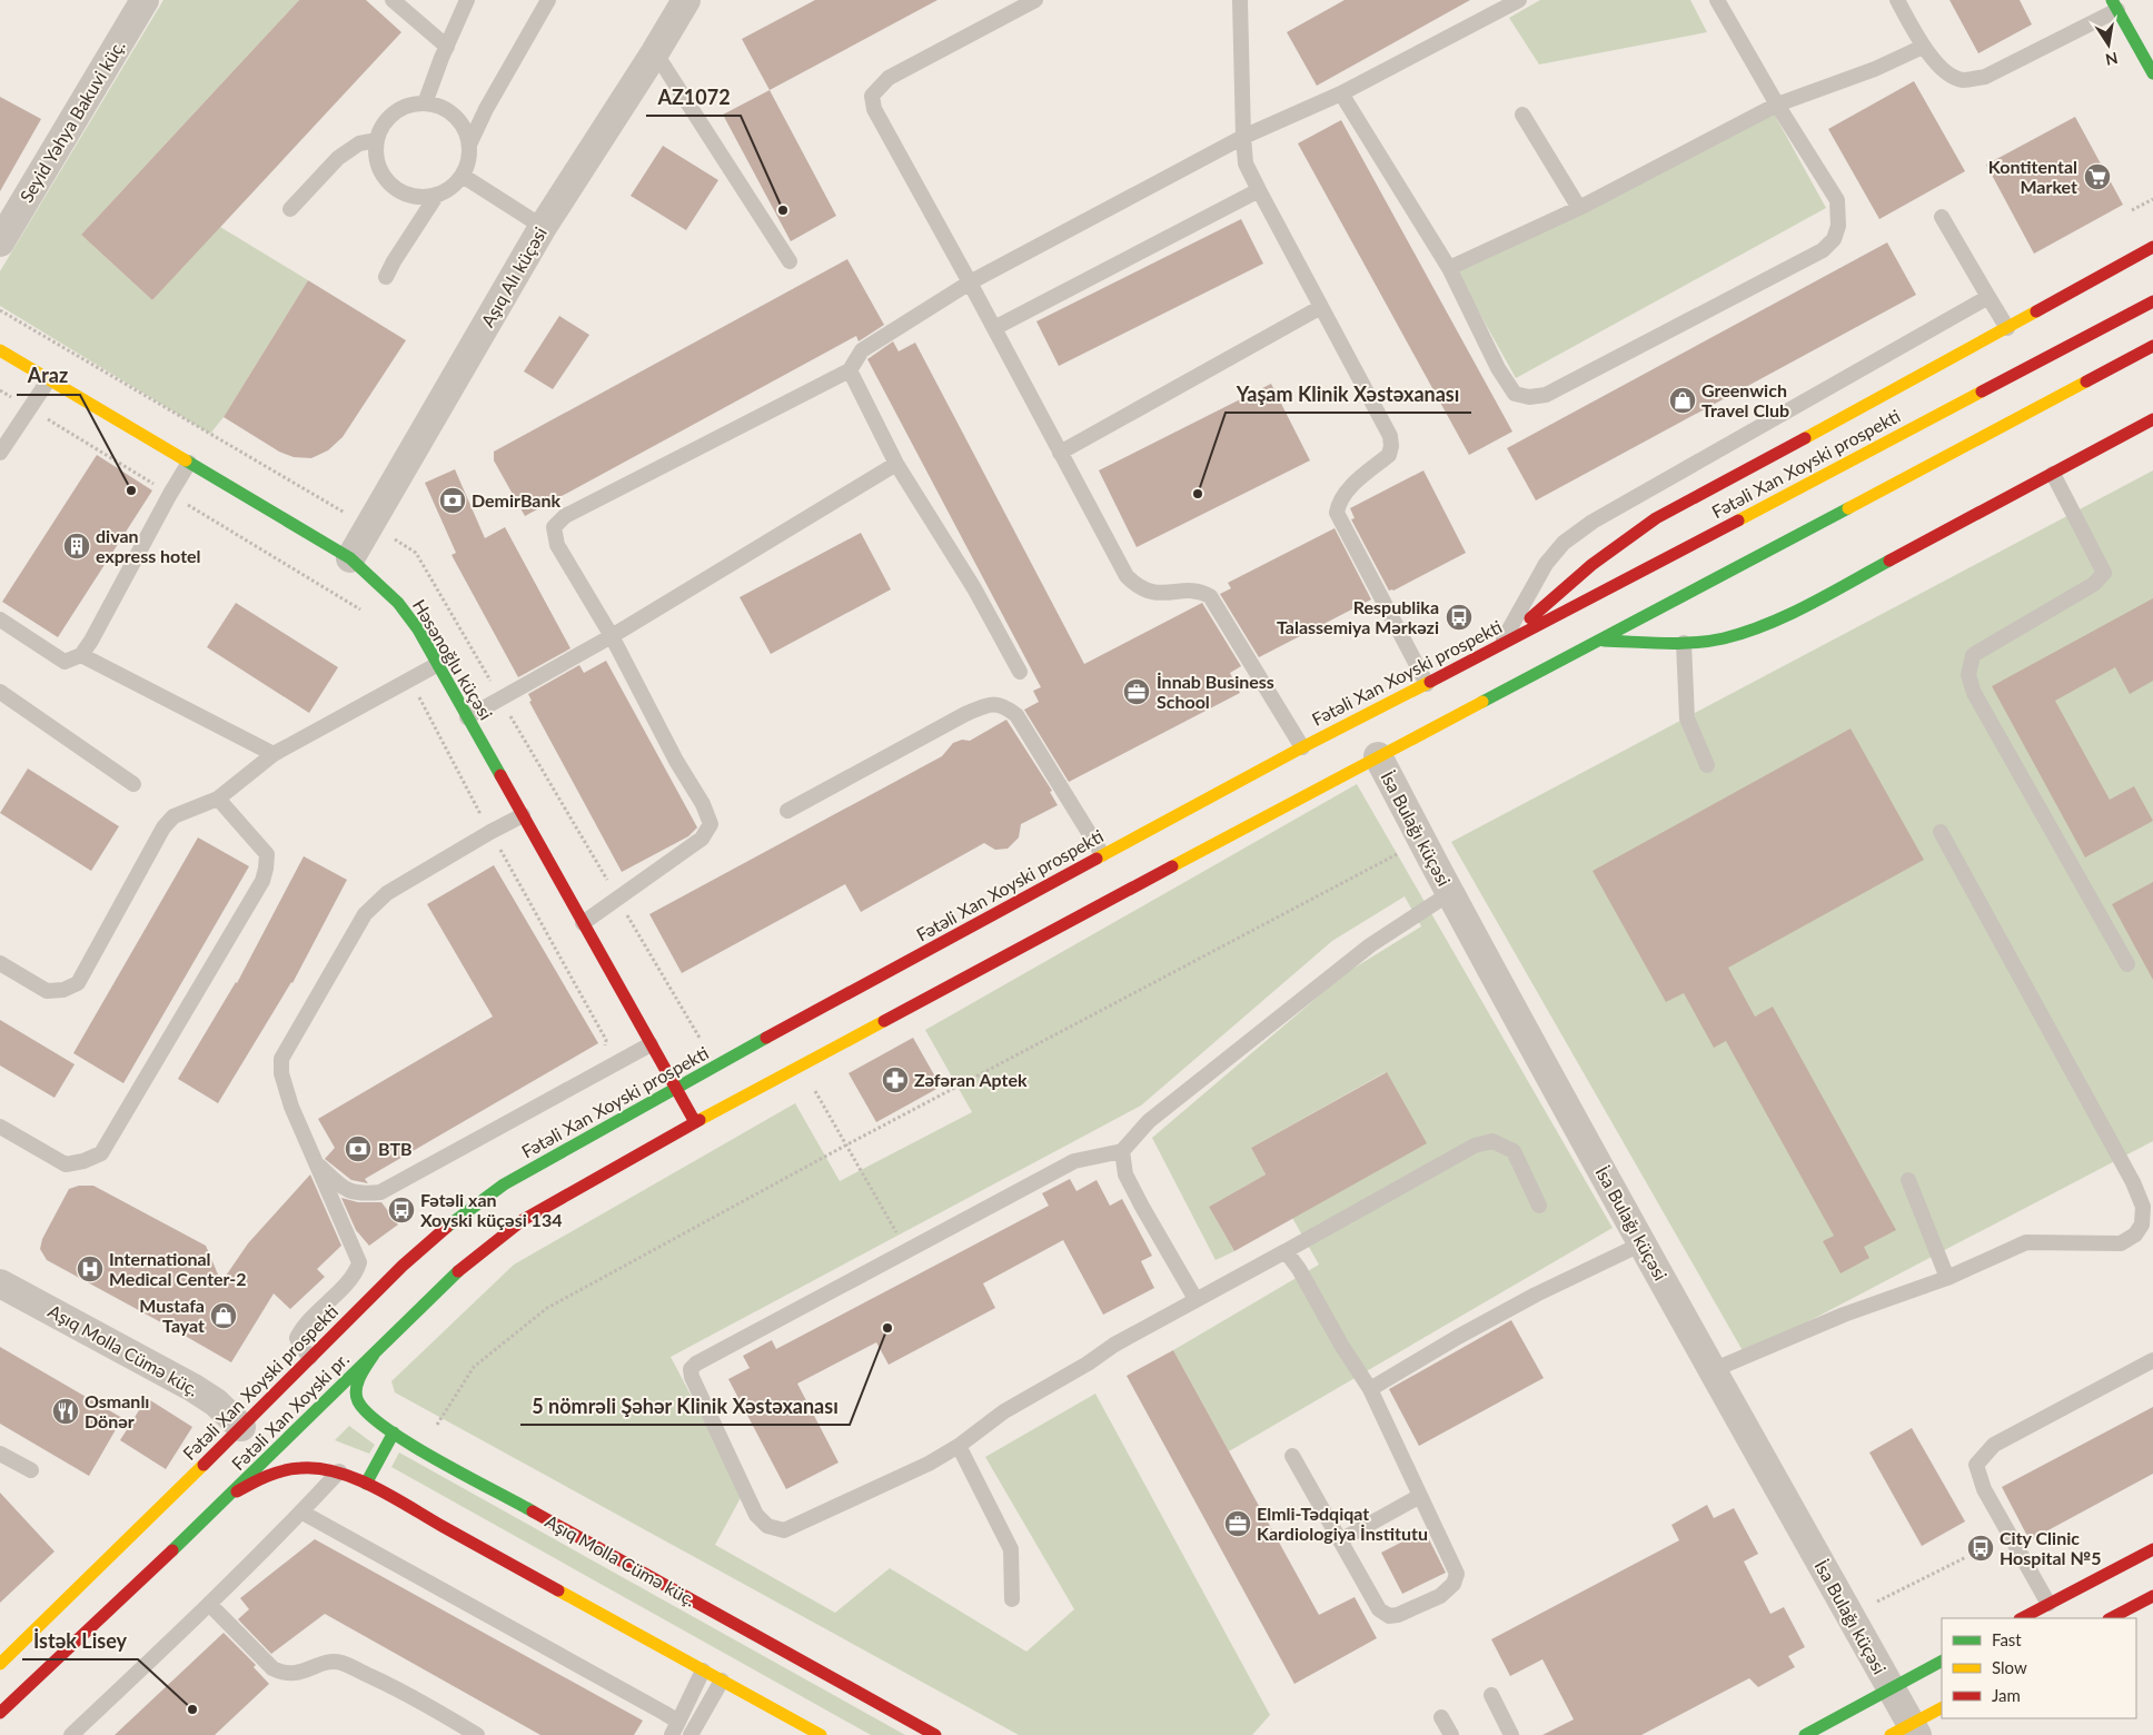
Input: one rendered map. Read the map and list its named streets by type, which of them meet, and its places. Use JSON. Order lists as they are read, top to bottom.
{
  "streets": {
    "main road": [
      "Fətəli Xan Xoyski prospekti",
      "Həsənoğlu küçəsi",
      "Aşıq Molla Cümə küç.",
      "Fətəli Xan Xoyski pr."
    ],
    "street": ["Seyid Yəhya Bakuvi küç.", "Aşıq Alı küçəsi", "İsa Bulağı küçəsi"]
  },
  "crossings": [
    ["Aşıq Alı küçəsi", "Həsənoğlu küçəsi"],
    ["Fətəli Xan Xoyski prospekti", "Həsənoğlu küçəsi"],
    ["Fətəli Xan Xoyski prospekti", "Aşıq Molla Cümə küç."],
    ["Aşıq Molla Cümə küç.", "Fətəli Xan Xoyski pr."]
  ],
  "places": {
    "supermarket": ["Kontitental Market"],
    "other": [
      "AZ1072",
      "Araz",
      "Yaşam Klinik Xəstəxanası",
      "5 nömrəli Şəhər Klinik Xəstəxanası",
      "İstək Lisey"
    ],
    "shop": ["Greenwich Travel Club", "Mustafa Tayat"],
    "bank": ["DemirBank", "BTB"],
    "building": ["divan express hotel"],
    "bus stop": ["Respublika Talassemiya Mərkəzi", "Fətəli xan Xoyski küçəsi 134", "City Clinic Hospital №5"],
    "office": ["İnnab Business School", "Elmli-Tədqiqat Kardiologiya İnstitutu"],
    "pharmacy": ["Zəfəran Aptek"],
    "hospital": ["International Medical Center-2"],
    "restaurant": ["Osmanlı Dönər"]
  },
  "legend": ["Fast", "Slow", "Jam"],
  "north": "bottom"
}
